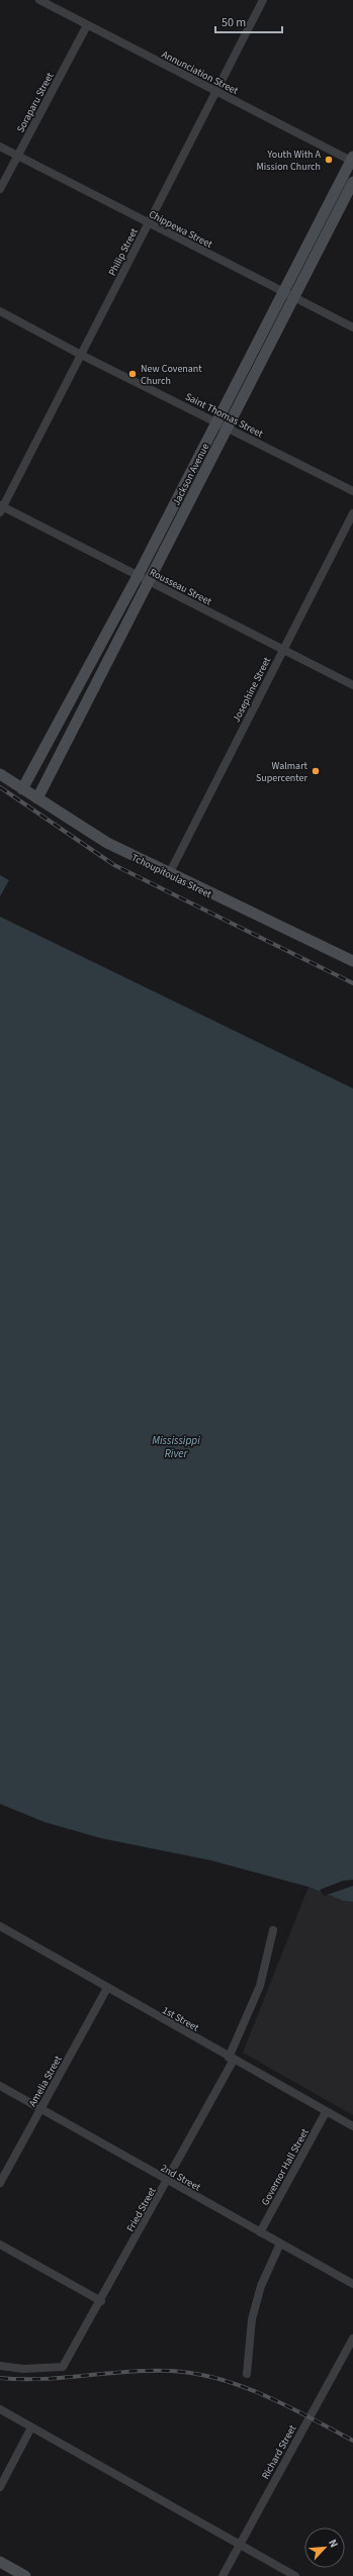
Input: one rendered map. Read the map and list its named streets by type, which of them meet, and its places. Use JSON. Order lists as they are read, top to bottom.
{
  "streets": {
    "street": [
      "Annunciation Street",
      "Soraparu Street",
      "Chippewa Street",
      "Philip Street",
      "Saint Thomas Street",
      "Jackson Avenue",
      "Rousseau Street",
      "Josephine Street",
      "Tchoupitoulas Street",
      "1st Street",
      "Amelia Street",
      "Governor Hall Street",
      "2nd Street",
      "Fried Street",
      "Richard Street"
    ]
  },
  "crossings": [
    ["Annunciation Street", "Soraparu Street"],
    ["Annunciation Street", "Philip Street"],
    ["Annunciation Street", "Jackson Avenue"],
    ["Soraparu Street", "Chippewa Street"],
    ["Chippewa Street", "Philip Street"],
    ["Chippewa Street", "Jackson Avenue"],
    ["Philip Street", "Saint Thomas Street"],
    ["Philip Street", "Rousseau Street"],
    ["Saint Thomas Street", "Jackson Avenue"],
    ["Jackson Avenue", "Rousseau Street"],
    ["Jackson Avenue", "Tchoupitoulas Street"],
    ["Rousseau Street", "Josephine Street"],
    ["Josephine Street", "Tchoupitoulas Street"],
    ["1st Street", "Amelia Street"],
    ["1st Street", "Governor Hall Street"],
    ["1st Street", "Fried Street"],
    ["Amelia Street", "2nd Street"],
    ["Governor Hall Street", "2nd Street"],
    ["2nd Street", "Fried Street"]
  ],
  "water": ["Mississippi River"],
  "places": ["Youth With A Mission Church", "New Covenant Church", "Walmart Supercenter"],
  "scale_bar": "50 m",
  "north": "top right"
}
